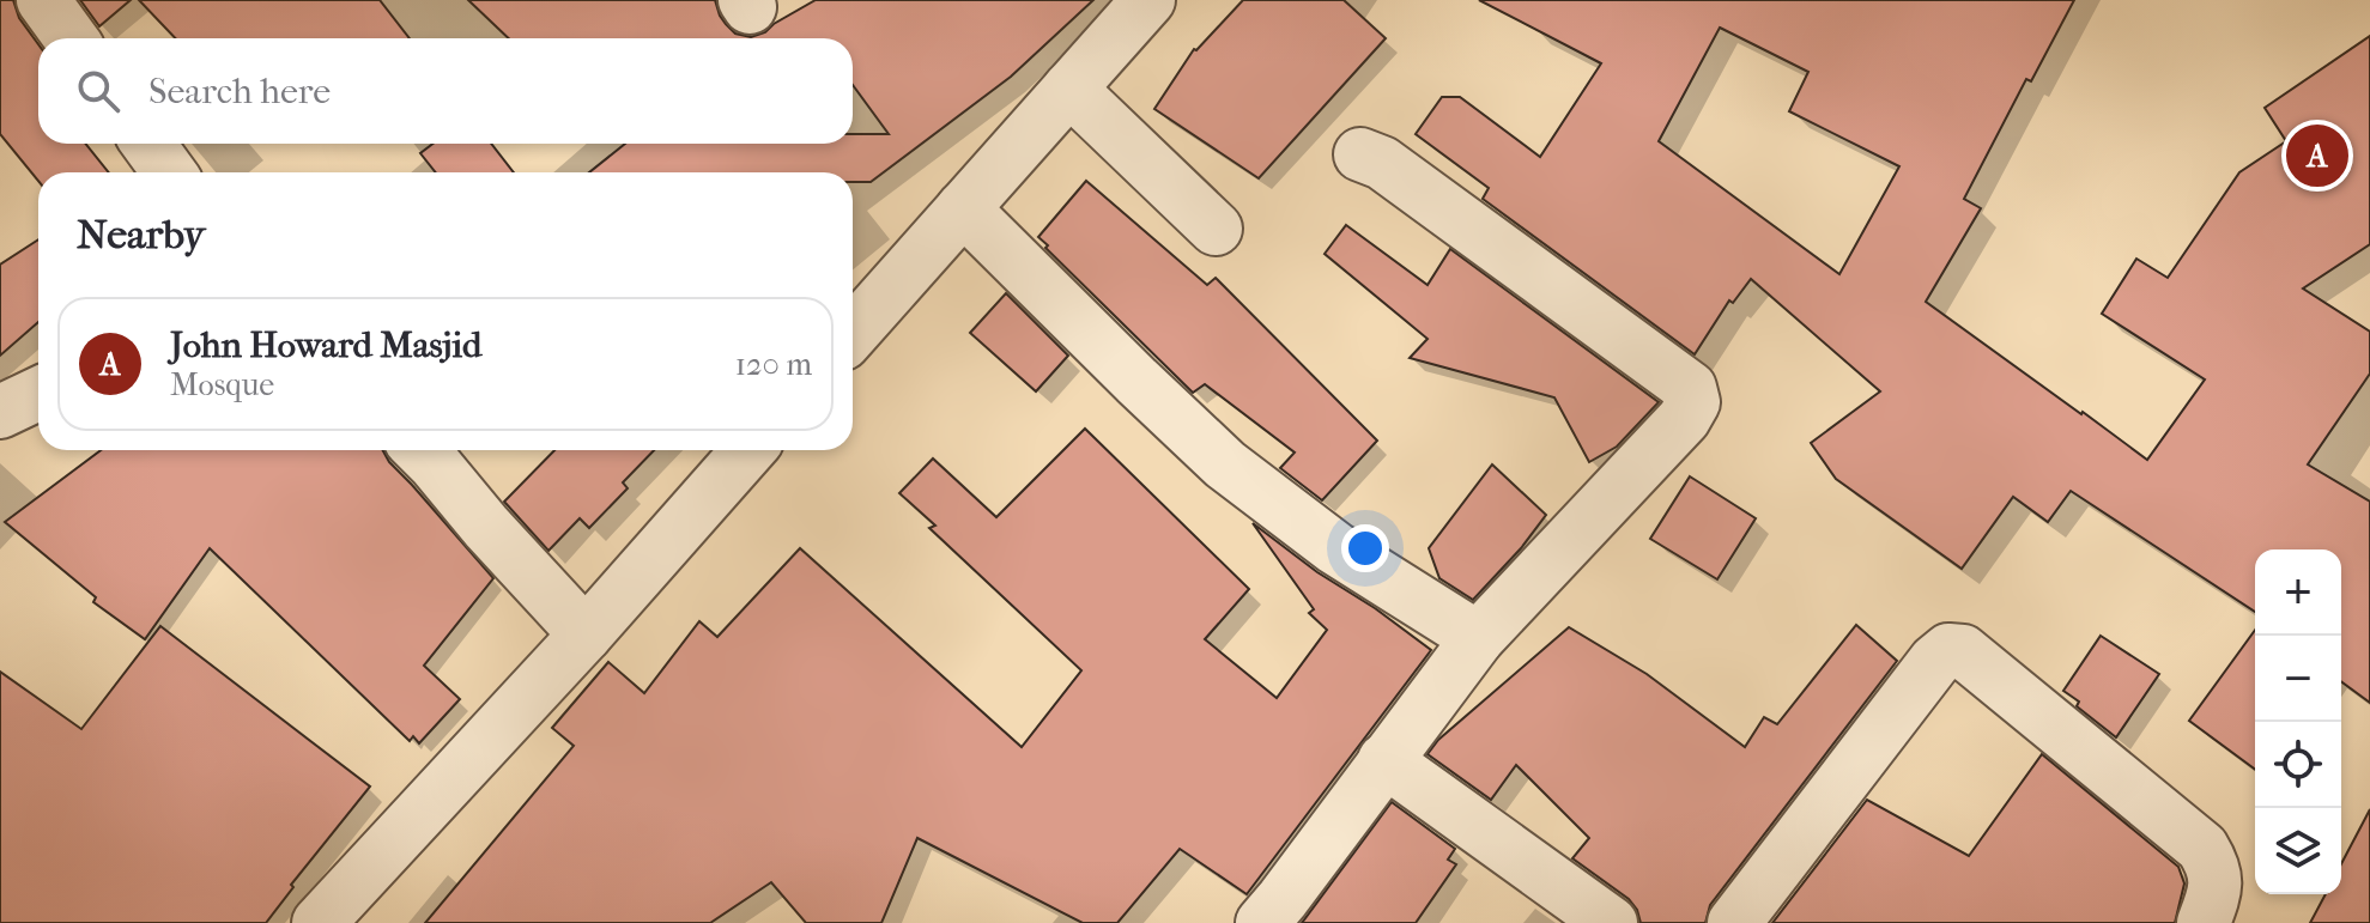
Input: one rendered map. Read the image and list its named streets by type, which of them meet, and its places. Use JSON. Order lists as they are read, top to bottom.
{
  "page": {
    "search": "Search here",
    "pins": "A",
    "heading": "Nearby",
    "list": [
      {
        "mark": "A",
        "name": "John Howard Masjid",
        "note": "Mosque",
        "value": "120 m"
      }
    ],
    "map_buttons": ["+", "−"]
  }
}
